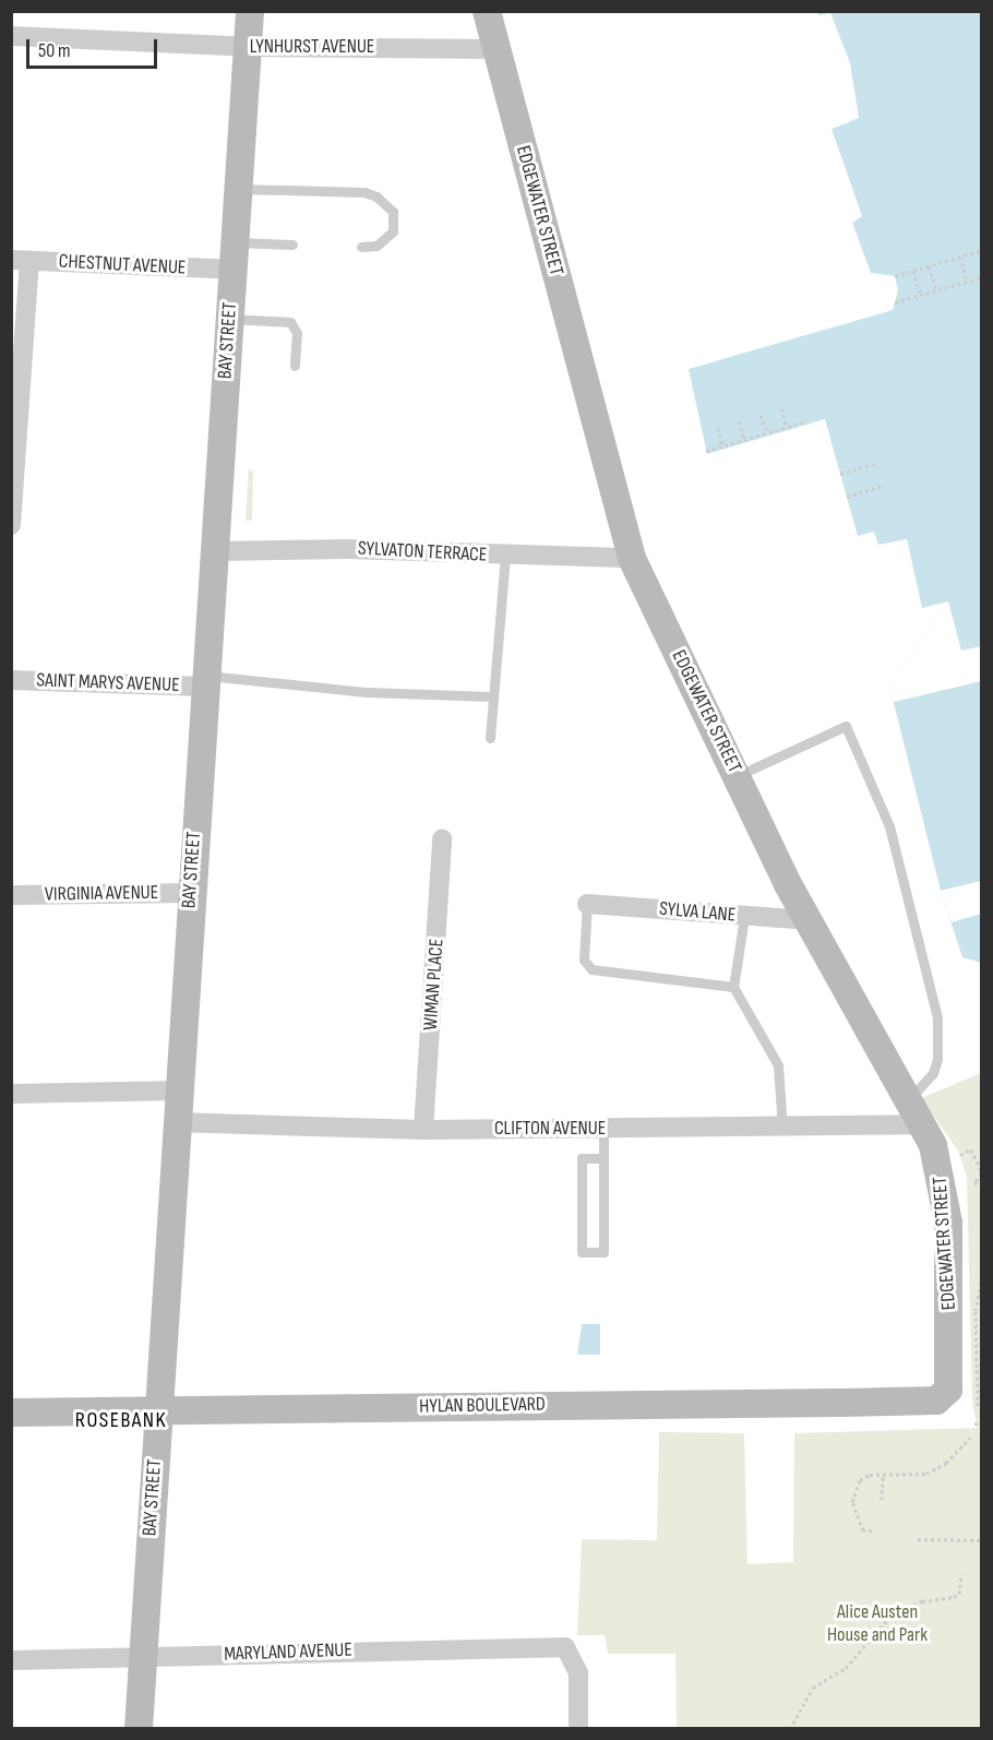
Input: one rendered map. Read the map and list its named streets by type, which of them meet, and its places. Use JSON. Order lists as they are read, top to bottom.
{
  "streets": {
    "street": [
      "LYNHURST AVENUE",
      "EDGEWATER STREET",
      "CHESTNUT AVENUE",
      "BAY STREET",
      "SYLVATON TERRACE",
      "SAINT MARYS AVENUE",
      "VIRGINIA AVENUE",
      "SYLVA LANE",
      "WIMAN PLACE",
      "CLIFTON AVENUE",
      "HYLAN BOULEVARD",
      "MARYLAND AVENUE"
    ]
  },
  "crossings": [
    ["LYNHURST AVENUE", "EDGEWATER STREET"],
    ["LYNHURST AVENUE", "BAY STREET"],
    ["EDGEWATER STREET", "SYLVATON TERRACE"],
    ["EDGEWATER STREET", "SYLVA LANE"],
    ["EDGEWATER STREET", "CLIFTON AVENUE"],
    ["EDGEWATER STREET", "HYLAN BOULEVARD"],
    ["CHESTNUT AVENUE", "BAY STREET"],
    ["BAY STREET", "SYLVATON TERRACE"],
    ["BAY STREET", "SAINT MARYS AVENUE"],
    ["BAY STREET", "VIRGINIA AVENUE"],
    ["BAY STREET", "CLIFTON AVENUE"],
    ["BAY STREET", "HYLAN BOULEVARD"],
    ["BAY STREET", "MARYLAND AVENUE"],
    ["WIMAN PLACE", "CLIFTON AVENUE"]
  ],
  "districts": ["ROSEBANK"],
  "parks": ["Alice Austen House and Park"],
  "scale_bar": "50 m"
}
